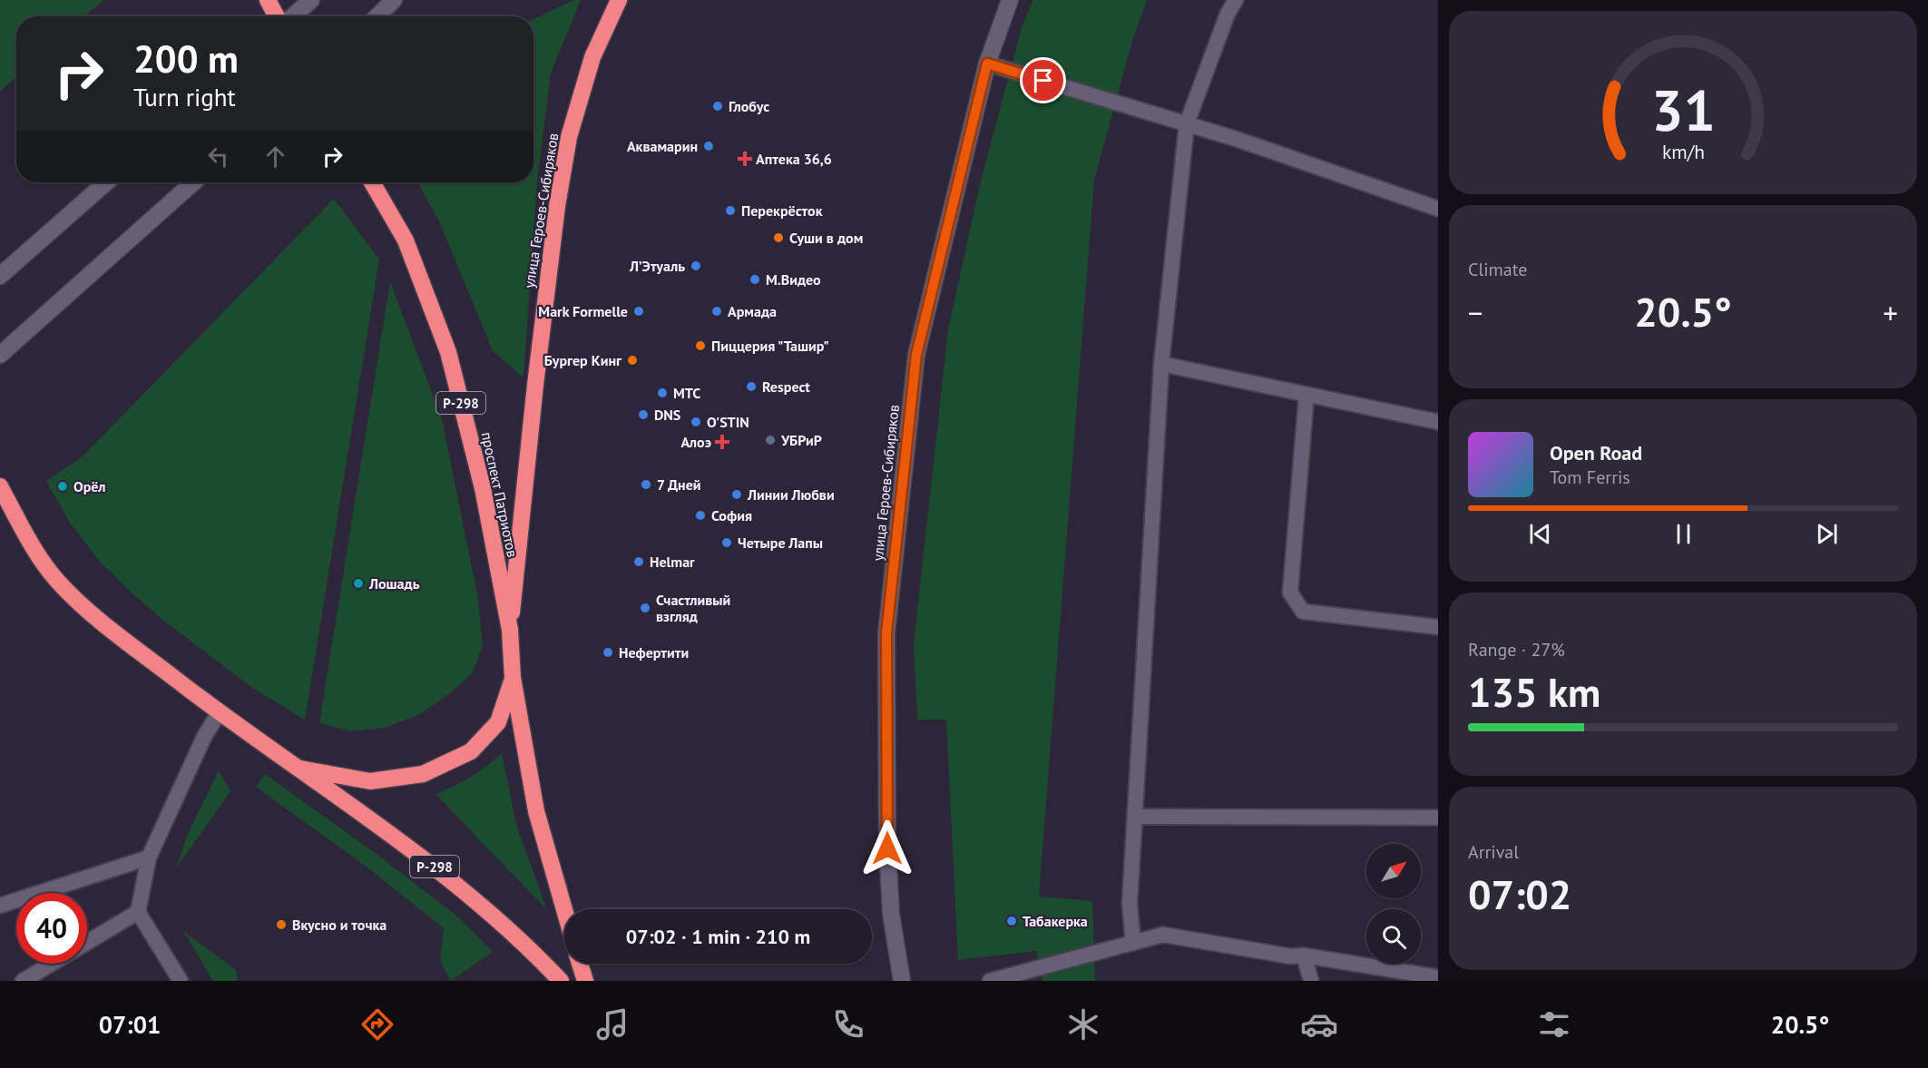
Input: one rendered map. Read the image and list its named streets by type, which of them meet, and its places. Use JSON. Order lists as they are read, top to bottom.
{
  "streets": {
    "highway": ["улица Героев-Сибиряков", "Р-298", "проспект Патриотов"]
  },
  "crossings": [
    ["улица Героев-Сибиряков", "проспект Патриотов"],
    ["Р-298", "проспект Патриотов"]
  ],
  "places": {
    "other": [
      "Глобус",
      "Аквамарин",
      "Перекрёсток",
      "Суши в дом",
      "Л’Этуаль",
      "М.Видео",
      "Mark Formelle",
      "Армада",
      "Пиццерия \"Ташир\"",
      "Бургер Кинг",
      "Respect",
      "МТС",
      "DNS",
      "O'STIN",
      "УБРиР",
      "7 Дней",
      "Орёл",
      "Линии Любви",
      "София",
      "Четыре Лапы",
      "Helmar",
      "Лошадь",
      "Счастливый взгляд",
      "Нефертити",
      "Табакерка",
      "Вкусно и точка"
    ],
    "health": ["Аптека 36,6", "Алоэ"]
  },
  "north": "top right",
  "page": {
    "turn": ["200 m", "Turn right"],
    "tile": [
      "Climate",
      ["Range · 27%", "135 km"],
      ["Arrival", "07:02"]
    ],
    "heat": ["−", "20.5°", "+"],
    "song": ["Open Road", "Tom Ferris"],
    "limit": "40",
    "trip": "07:02 · 1 min · 210 m",
    "tabs": ["07:01", "20.5°"],
    "gauge": ["31", "km/h"]
  }
}
